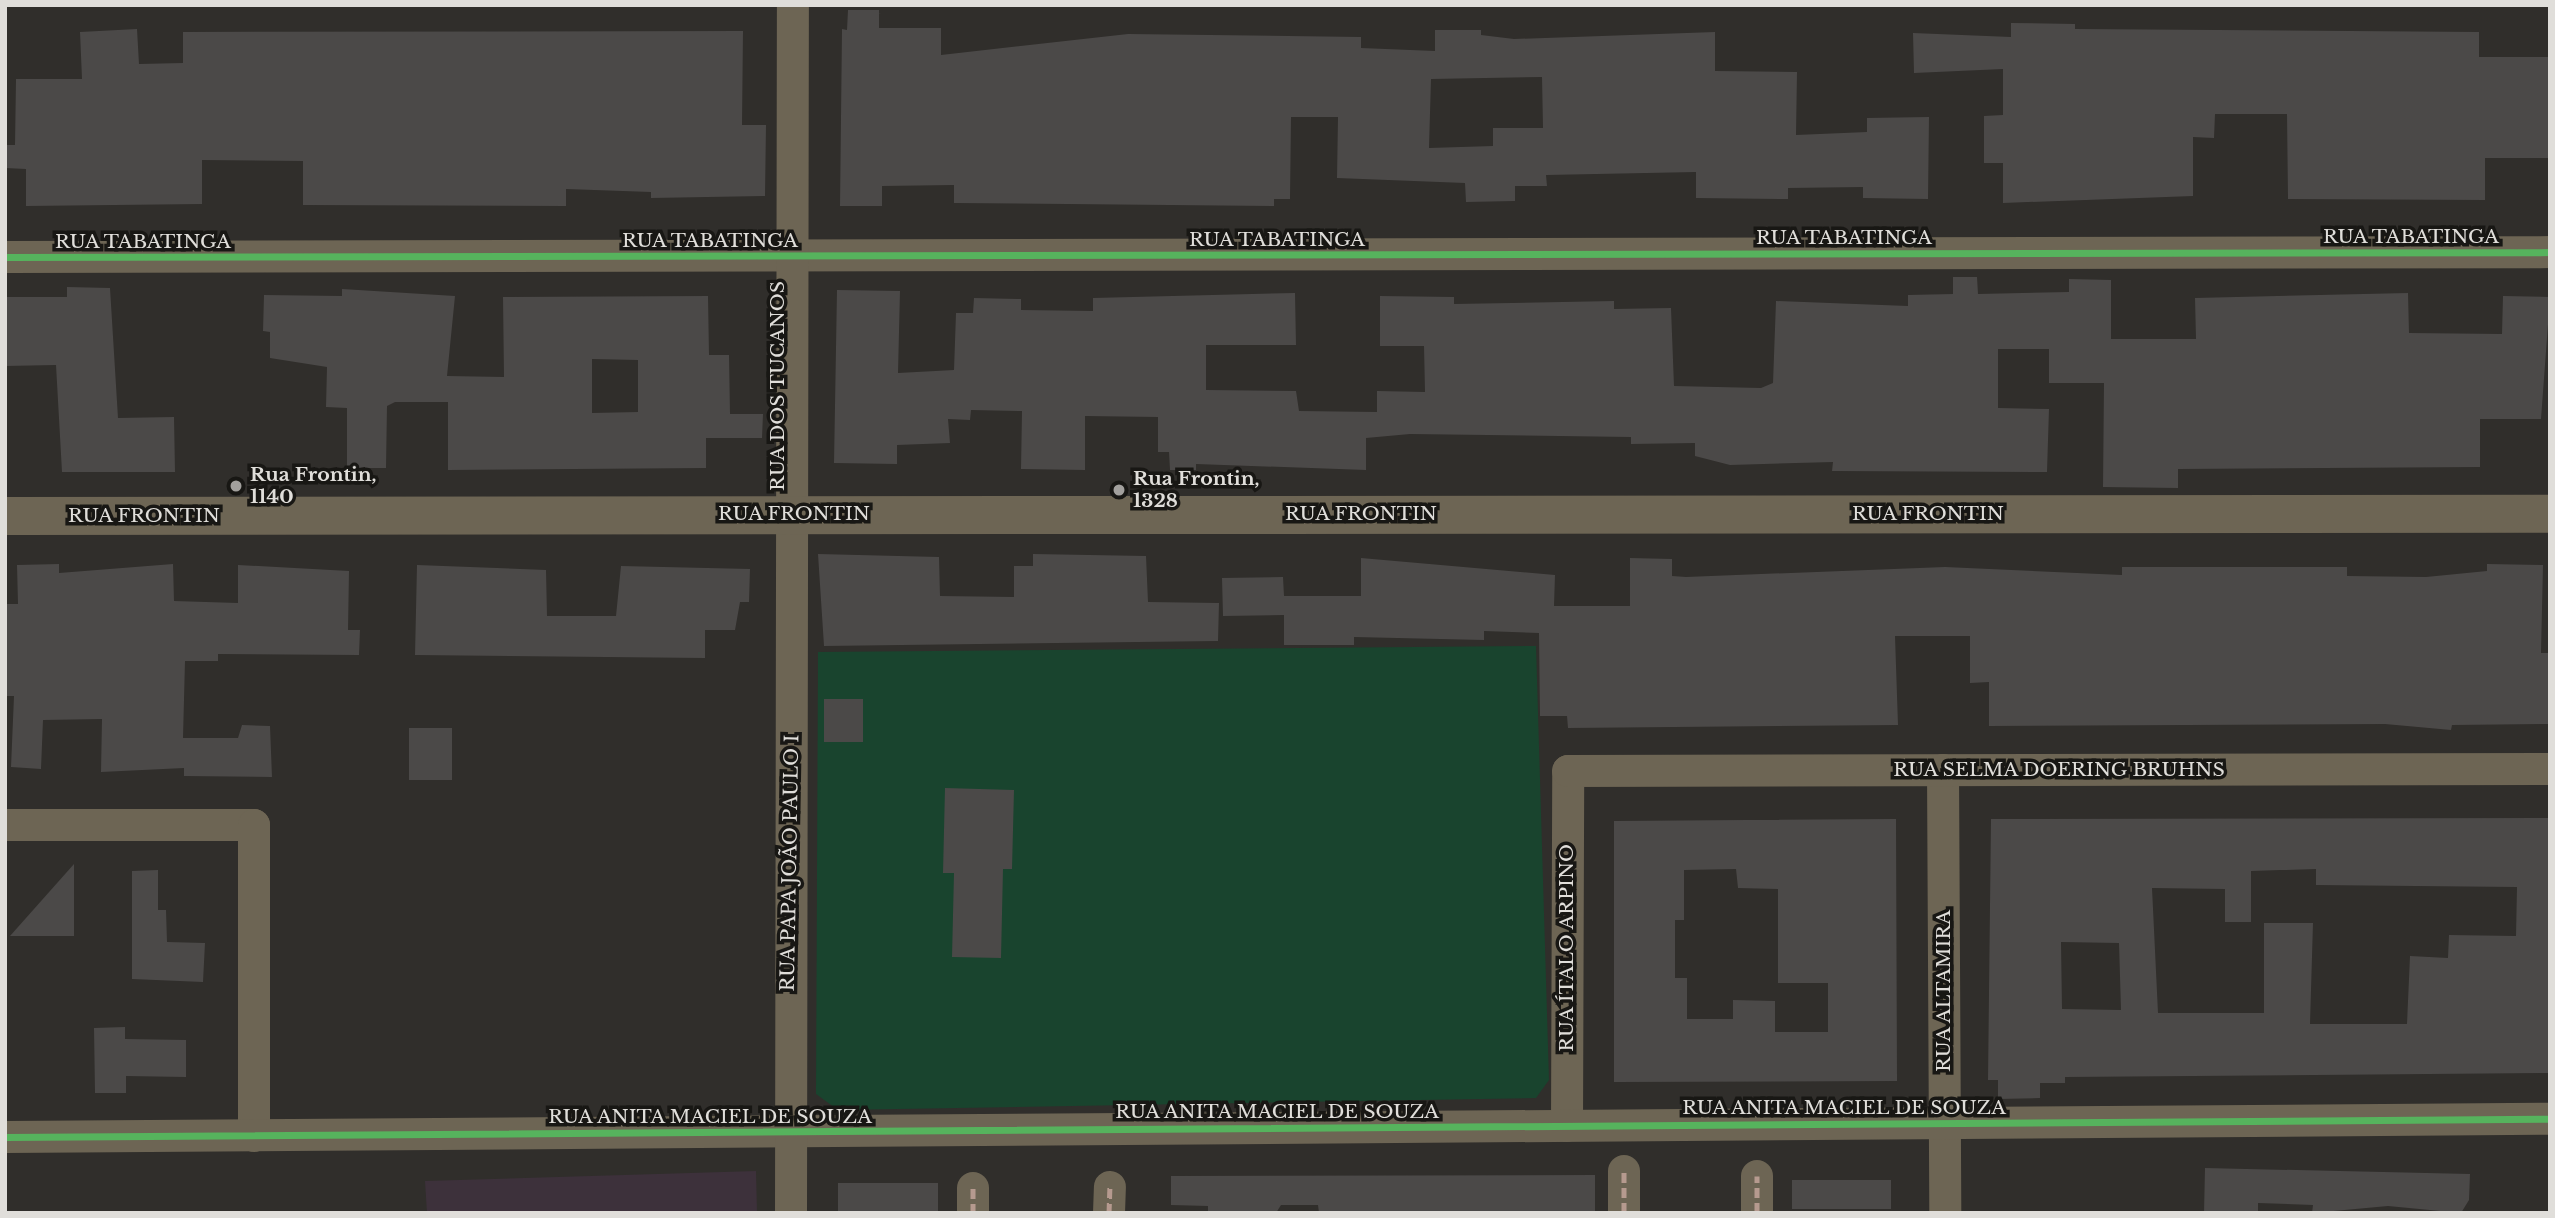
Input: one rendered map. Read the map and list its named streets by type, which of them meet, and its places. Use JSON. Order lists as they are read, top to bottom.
{
  "streets": {
    "street": [
      "RUA TABATINGA",
      "RUA DOS TUCANOS",
      "RUA FRONTIN",
      "RUA SELMA DOERING BRUHNS",
      "RUA PAPA JOÃO PAULO I",
      "RUA ÍTALO ARPINO",
      "RUA ALTAMIRA",
      "RUA ANITA MACIEL DE SOUZA"
    ]
  },
  "crossings": [
    ["RUA TABATINGA", "RUA DOS TUCANOS"],
    ["RUA DOS TUCANOS", "RUA FRONTIN"],
    ["RUA DOS TUCANOS", "RUA PAPA JOÃO PAULO I"],
    ["RUA FRONTIN", "RUA PAPA JOÃO PAULO I"],
    ["RUA SELMA DOERING BRUHNS", "RUA ÍTALO ARPINO"],
    ["RUA SELMA DOERING BRUHNS", "RUA ALTAMIRA"],
    ["RUA PAPA JOÃO PAULO I", "RUA ANITA MACIEL DE SOUZA"],
    ["RUA ÍTALO ARPINO", "RUA ANITA MACIEL DE SOUZA"],
    ["RUA ALTAMIRA", "RUA ANITA MACIEL DE SOUZA"]
  ],
  "places": ["Rua Frontin, 1140", "Rua Frontin, 1328"]
}
